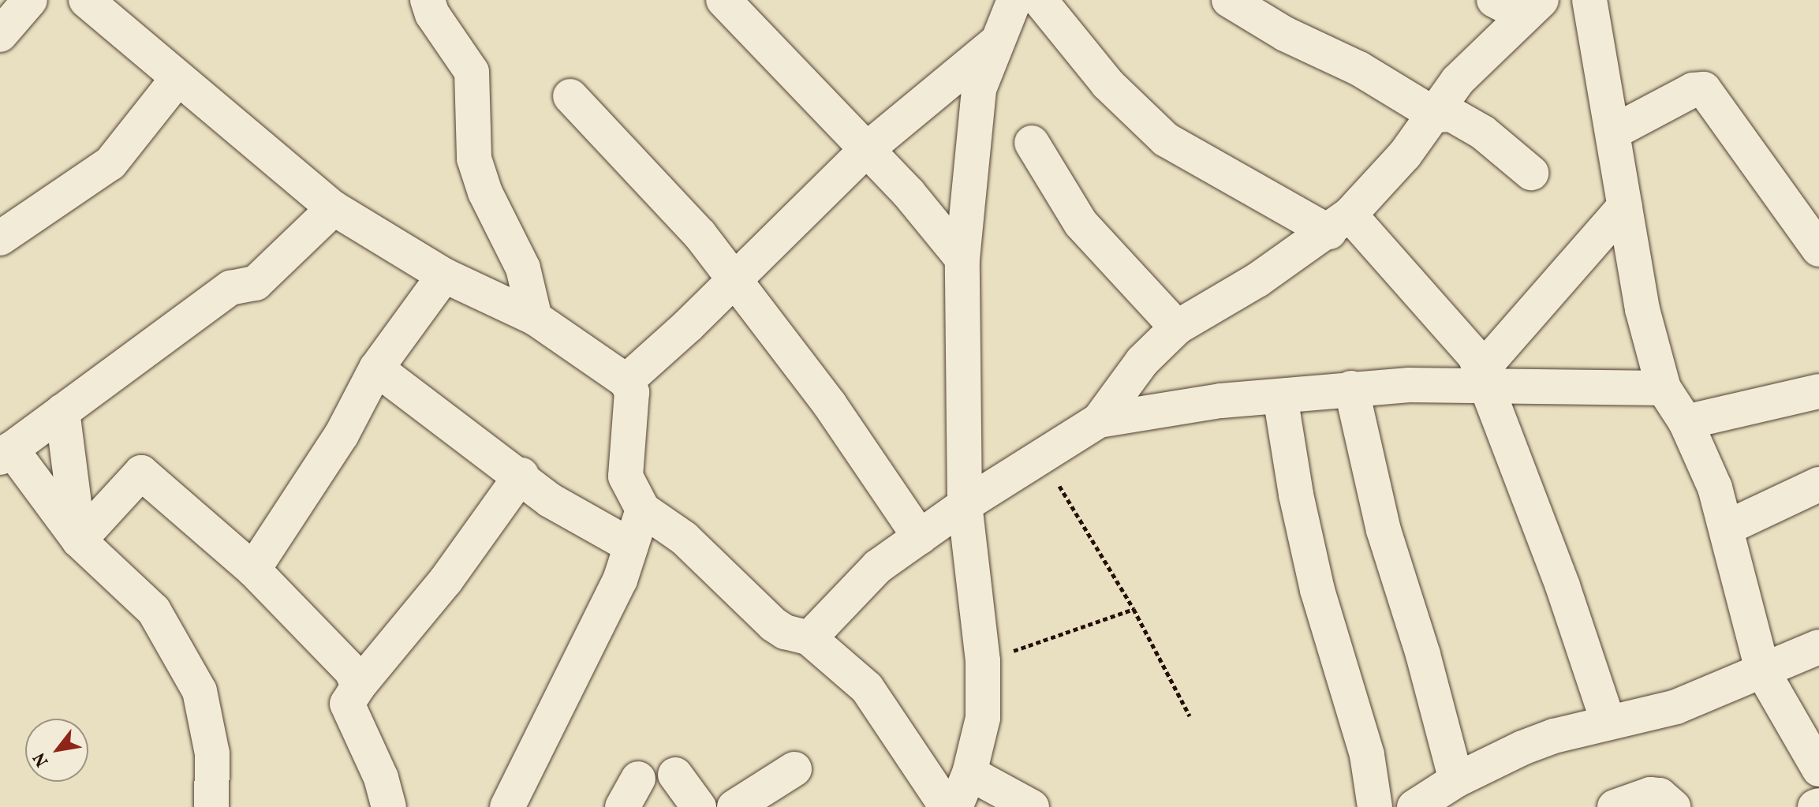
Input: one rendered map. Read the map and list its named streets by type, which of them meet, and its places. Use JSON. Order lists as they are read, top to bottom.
{
  "north": "bottom left"
}
